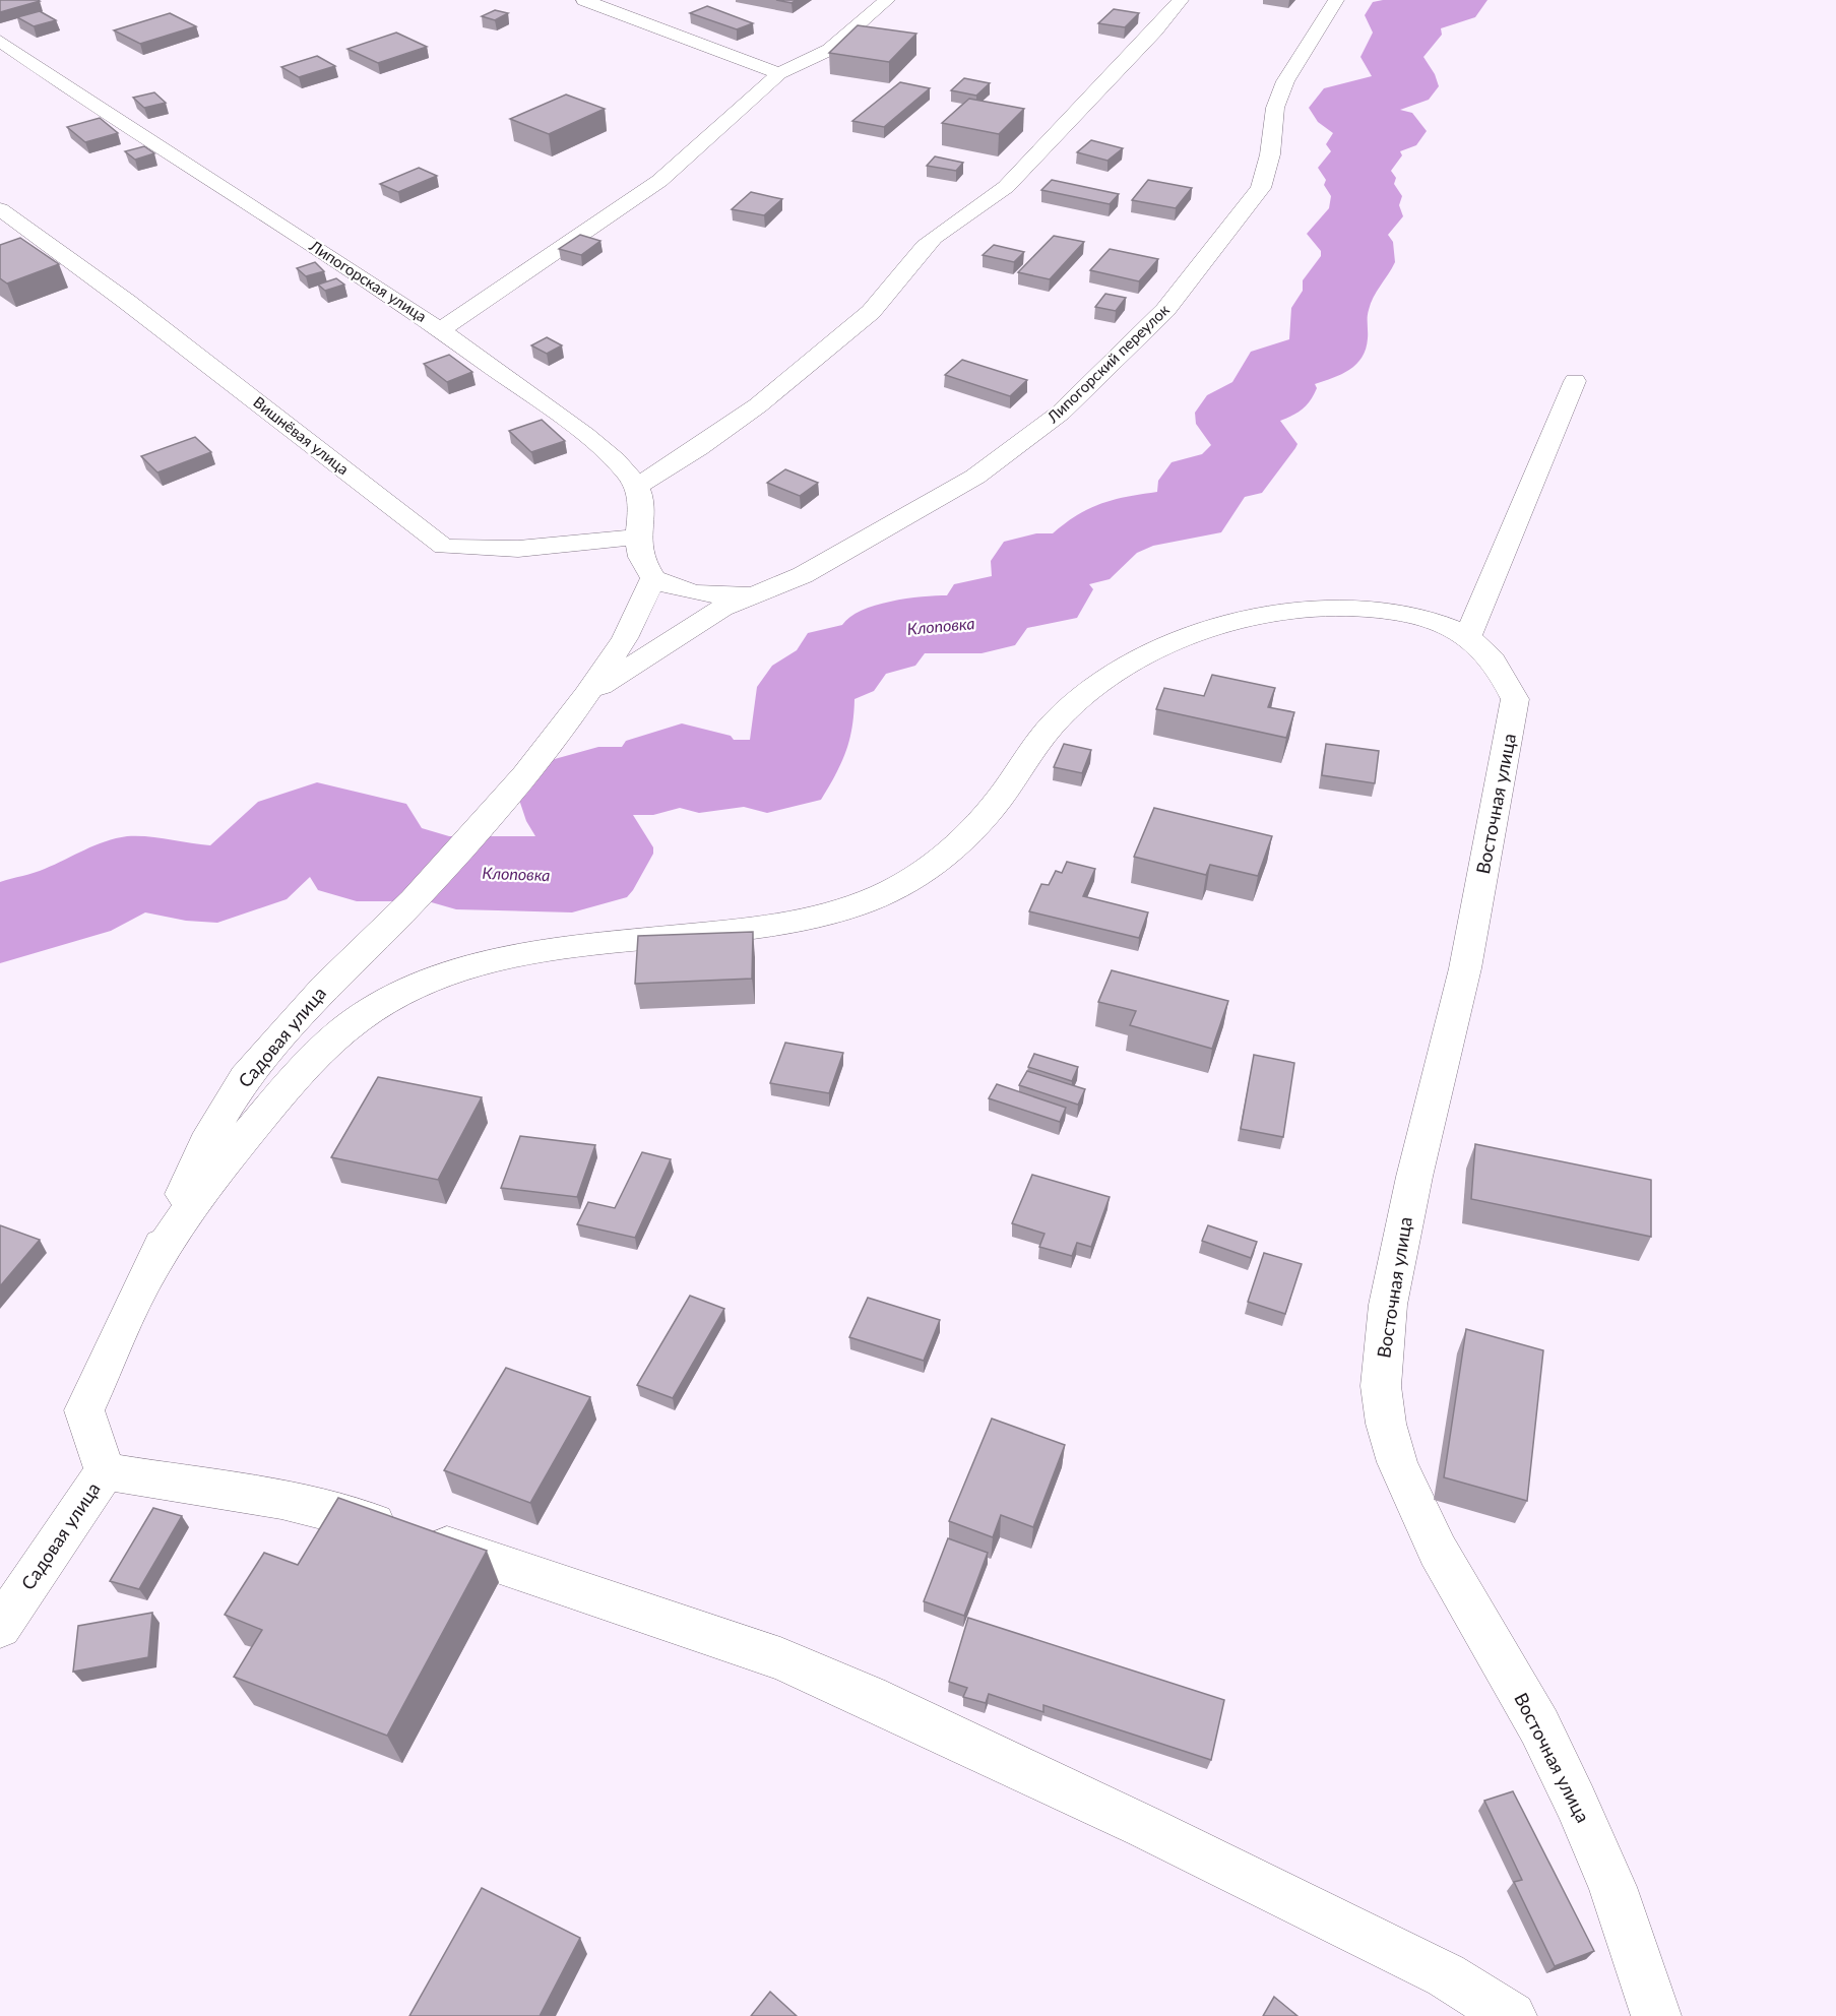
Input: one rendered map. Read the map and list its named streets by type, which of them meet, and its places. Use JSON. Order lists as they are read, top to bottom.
{
  "streets": {
    "street": [
      "Липогорская улица",
      "Липогорский переулок",
      "Вишнёвая улица",
      "Восточная улица",
      "Садовая улица"
    ]
  },
  "crossings": [
    ["Липогорский переулок", "Садовая улица"],
    ["Восточная улица", "Садовая улица"]
  ],
  "water": ["Клоповка"]
}
